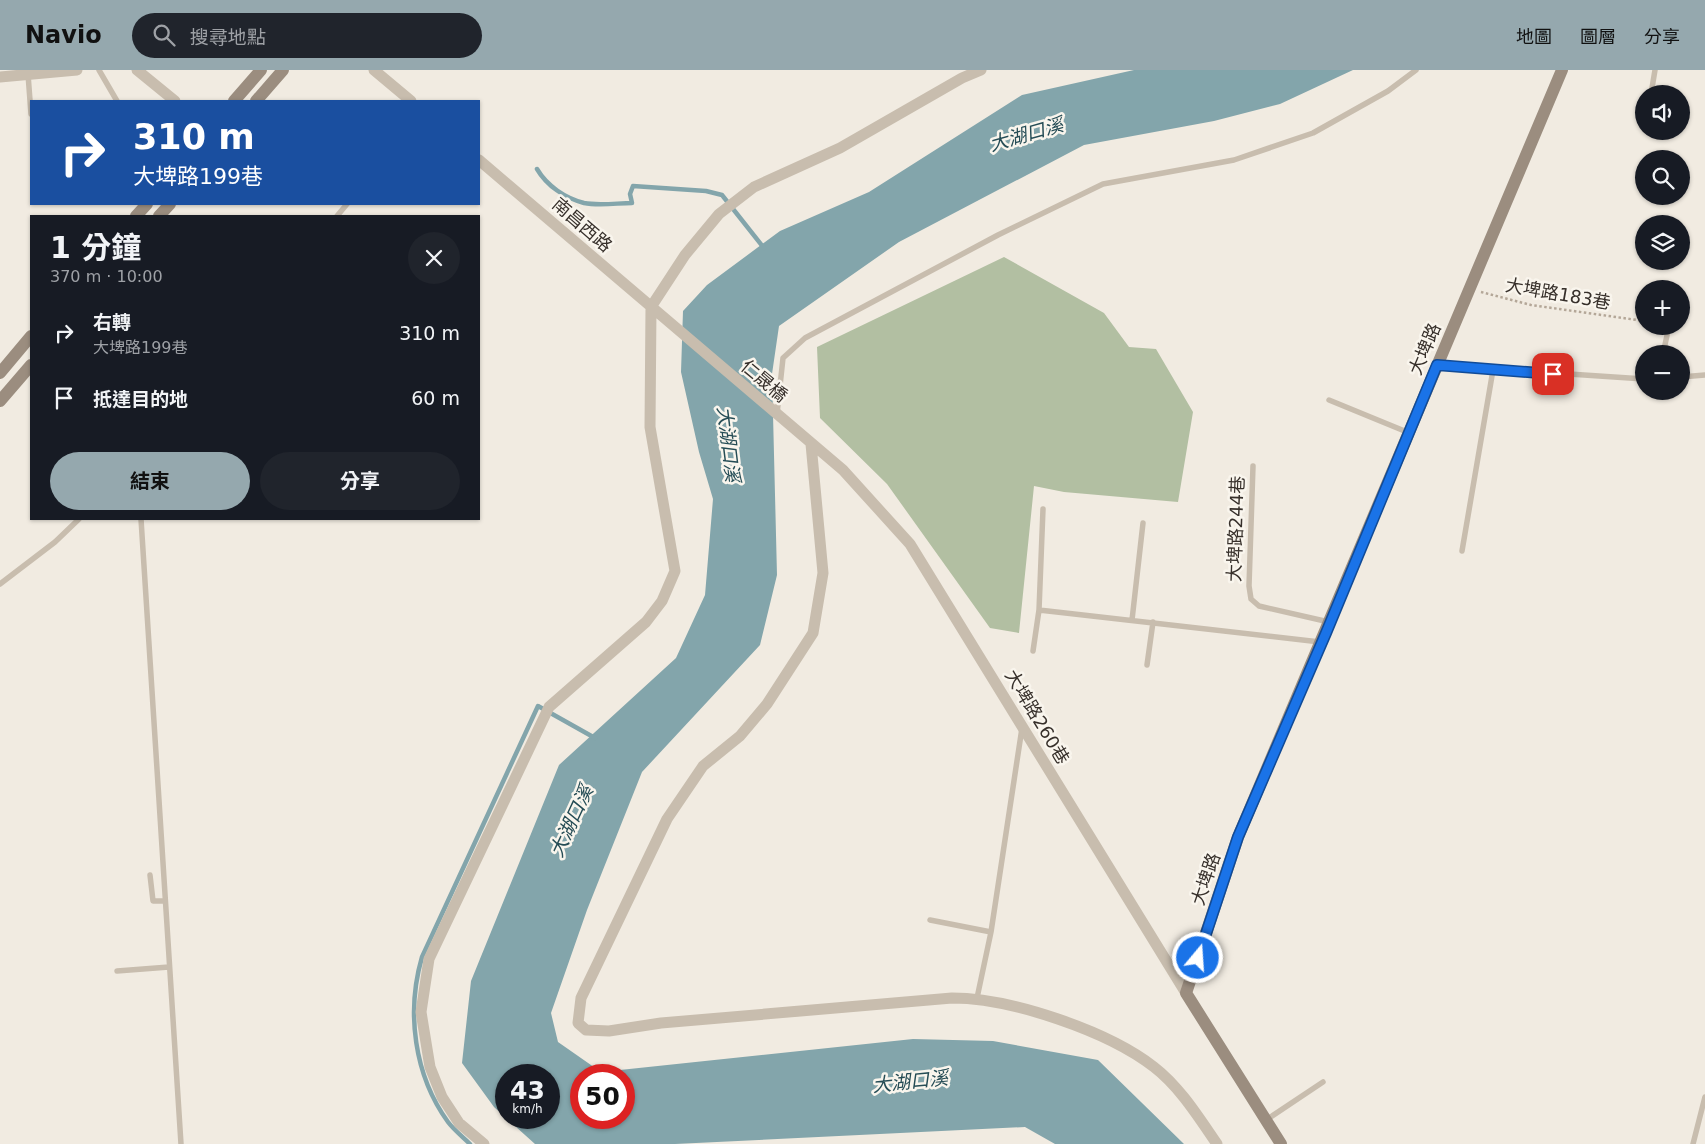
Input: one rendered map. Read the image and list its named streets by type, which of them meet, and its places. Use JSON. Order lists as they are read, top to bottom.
{
  "streets": {
    "main road": ["大埤路"],
    "street": ["南昌西路", "仁晟橋", "大埤路260巷"],
    "lane": ["大埤路244巷"],
    "path": ["大埤路183巷"]
  },
  "crossings": [
    ["南昌西路", "仁晟橋"],
    ["大埤路183巷", "大埤路"],
    ["大埤路", "大埤路244巷"],
    ["大埤路", "大埤路260巷"],
    ["仁晟橋", "大埤路260巷"]
  ],
  "water": ["大湖口溪"],
  "page": {
    "header": "Navio",
    "search": "搜尋地點",
    "nav": ["地圖", "圖層", "分享"],
    "map_buttons": ["+", "−"],
    "turn": ["310 m", "大埤路199巷"],
    "heading": ["1 分鐘", "370 m · 10:00"],
    "list": [
      {
        "name": "右轉",
        "note": "大埤路199巷",
        "value": "310 m"
      },
      {
        "name": "抵達目的地",
        "value": "60 m"
      }
    ],
    "buttons": ["結束", "分享"],
    "speed": "43 km/h",
    "limit": "50"
  }
}
